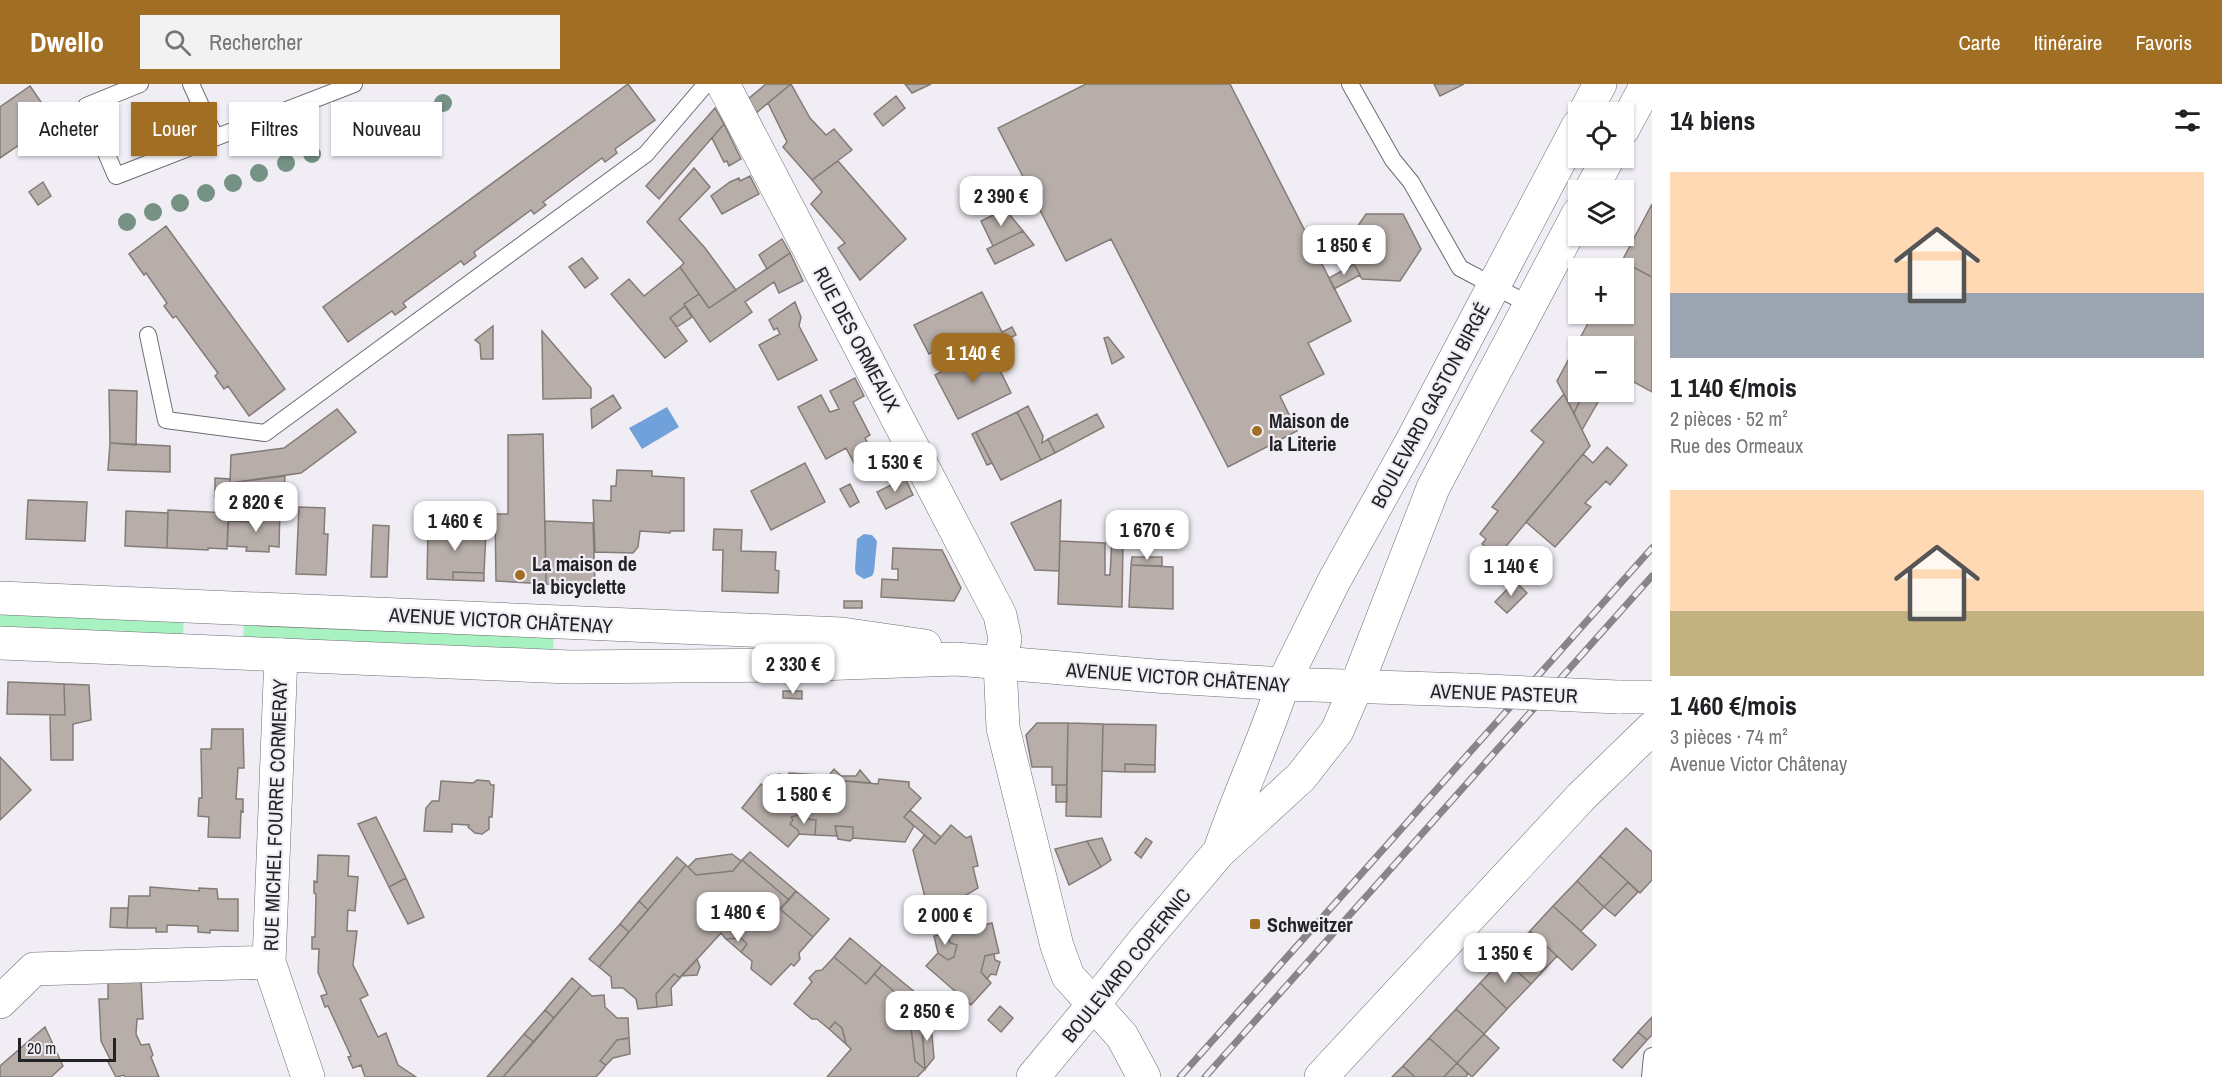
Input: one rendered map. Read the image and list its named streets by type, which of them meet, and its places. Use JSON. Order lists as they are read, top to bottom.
{
  "streets": {
    "main road": [
      "RUE DES ORMEAUX",
      "BOULEVARD GASTON BIRGÉ",
      "AVENUE VICTOR CHÂTENAY",
      "AVENUE PASTEUR",
      "RUE MICHEL FOURRE CORMERAY",
      "BOULEVARD COPERNIC"
    ]
  },
  "crossings": [
    ["RUE DES ORMEAUX", "AVENUE VICTOR CHÂTENAY"],
    ["RUE DES ORMEAUX", "BOULEVARD COPERNIC"],
    ["BOULEVARD GASTON BIRGÉ", "AVENUE VICTOR CHÂTENAY"],
    ["BOULEVARD GASTON BIRGÉ", "BOULEVARD COPERNIC"],
    ["AVENUE VICTOR CHÂTENAY", "AVENUE PASTEUR"],
    ["AVENUE VICTOR CHÂTENAY", "RUE MICHEL FOURRE CORMERAY"],
    ["AVENUE VICTOR CHÂTENAY", "BOULEVARD COPERNIC"],
    ["AVENUE PASTEUR", "BOULEVARD COPERNIC"]
  ],
  "places": {
    "other": ["Maison de la Literie", "La maison de la bicyclette"],
    "transit": ["Schweitzer"]
  },
  "scale_bar": "20 m",
  "page": {
    "header": "Dwello",
    "search": "Rechercher",
    "nav": ["Carte", "Itinéraire", "Favoris"],
    "heading": "14 biens",
    "map_buttons": ["+", "−"],
    "chip": [
      "Acheter",
      "Louer",
      "Filtres",
      "Nouveau"
    ],
    "list": [
      {
        "name": "1 140 €/mois",
        "note": "2 pièces · 52 m² · Rue des Ormeaux"
      },
      {
        "name": "1 460 €/mois",
        "note": "3 pièces · 74 m² · Avenue Victor Châtenay"
      }
    ],
    "price": [
      "2 390 €",
      "1 850 €",
      "1 140 €",
      "1 530 €",
      "2 820 €",
      "1 460 €",
      "1 670 €",
      "1 140 €",
      "2 330 €",
      "1 580 €",
      "1 480 €",
      "2 000 €",
      "1 350 €",
      "2 850 €"
    ],
    "scale": "20 m"
  }
}
